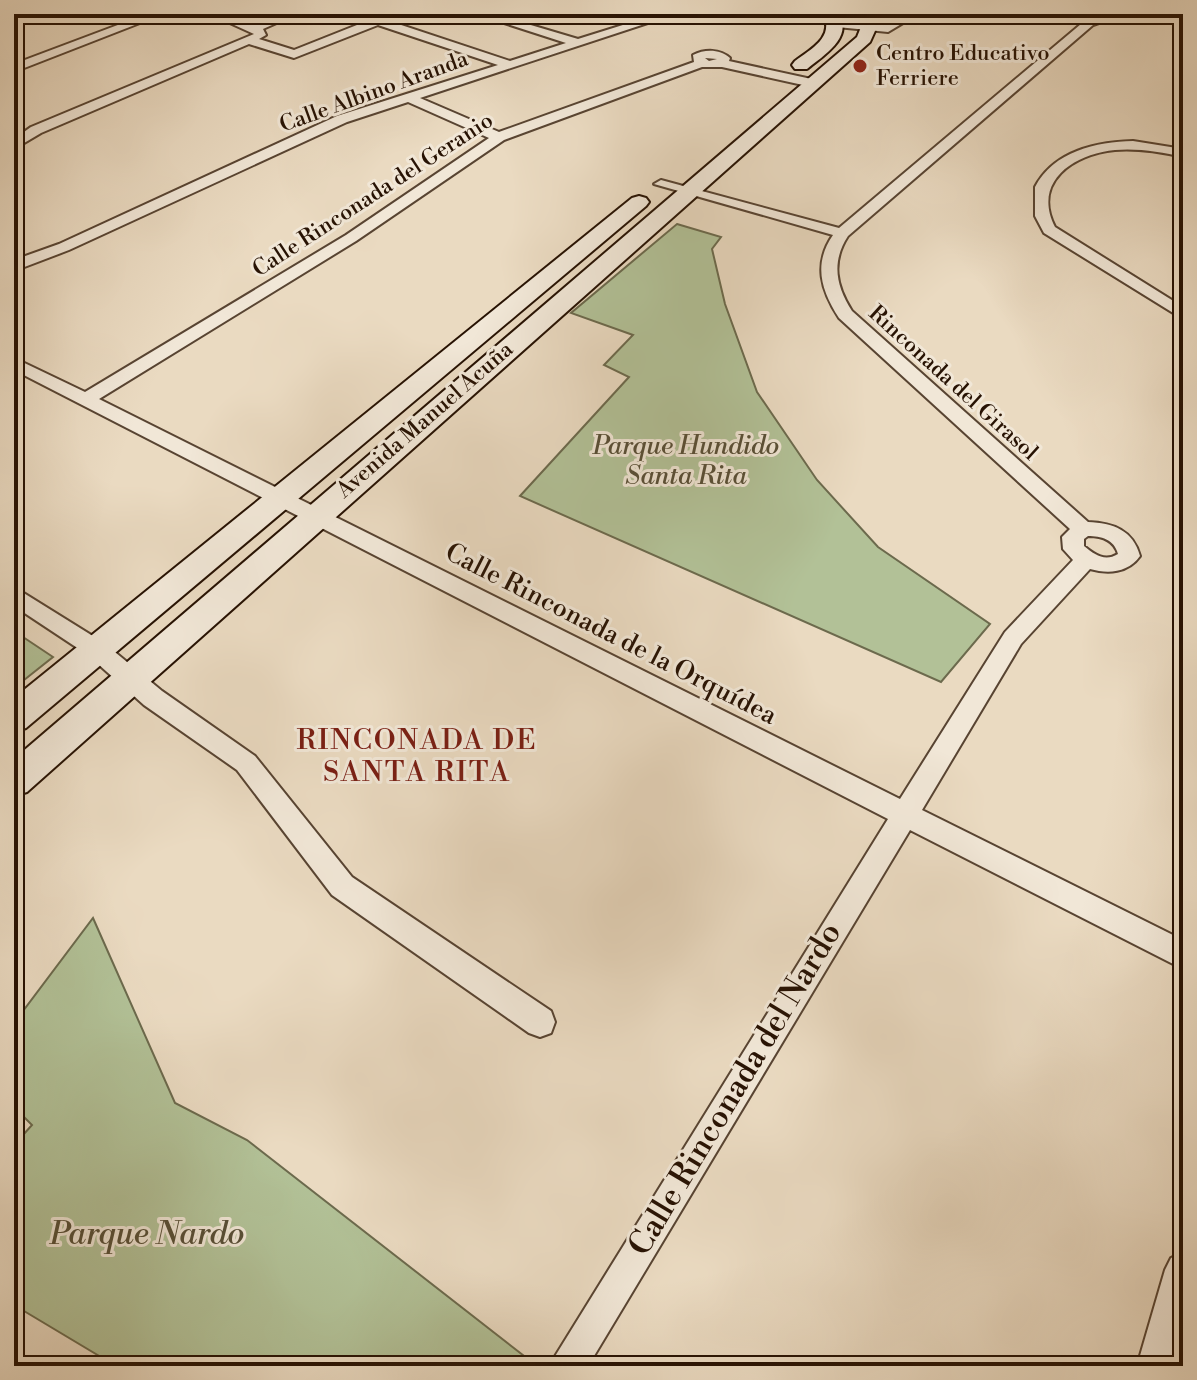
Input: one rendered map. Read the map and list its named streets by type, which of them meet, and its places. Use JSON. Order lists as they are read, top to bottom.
{
  "streets": {
    "street": [
      "Calle Albino Aranda",
      "Calle Rinconada del Geranio",
      "Rinconada del Girasol",
      "Avenida Manuel Acuña",
      "Calle Rinconada de la Orquídea",
      "Calle Rinconada del Nardo"
    ]
  },
  "crossings": [
    ["Calle Rinconada del Geranio", "Avenida Manuel Acuña"],
    ["Calle Rinconada del Geranio", "Calle Rinconada de la Orquídea"],
    ["Rinconada del Girasol", "Calle Rinconada del Nardo"],
    ["Avenida Manuel Acuña", "Calle Rinconada de la Orquídea"],
    ["Calle Rinconada de la Orquídea", "Calle Rinconada del Nardo"]
  ],
  "districts": ["RINCONADA DE SANTA RITA"],
  "parks": ["Parque Hundido Santa Rita", "Parque Nardo"],
  "places": ["Centro Educativo Ferriere"]
}
